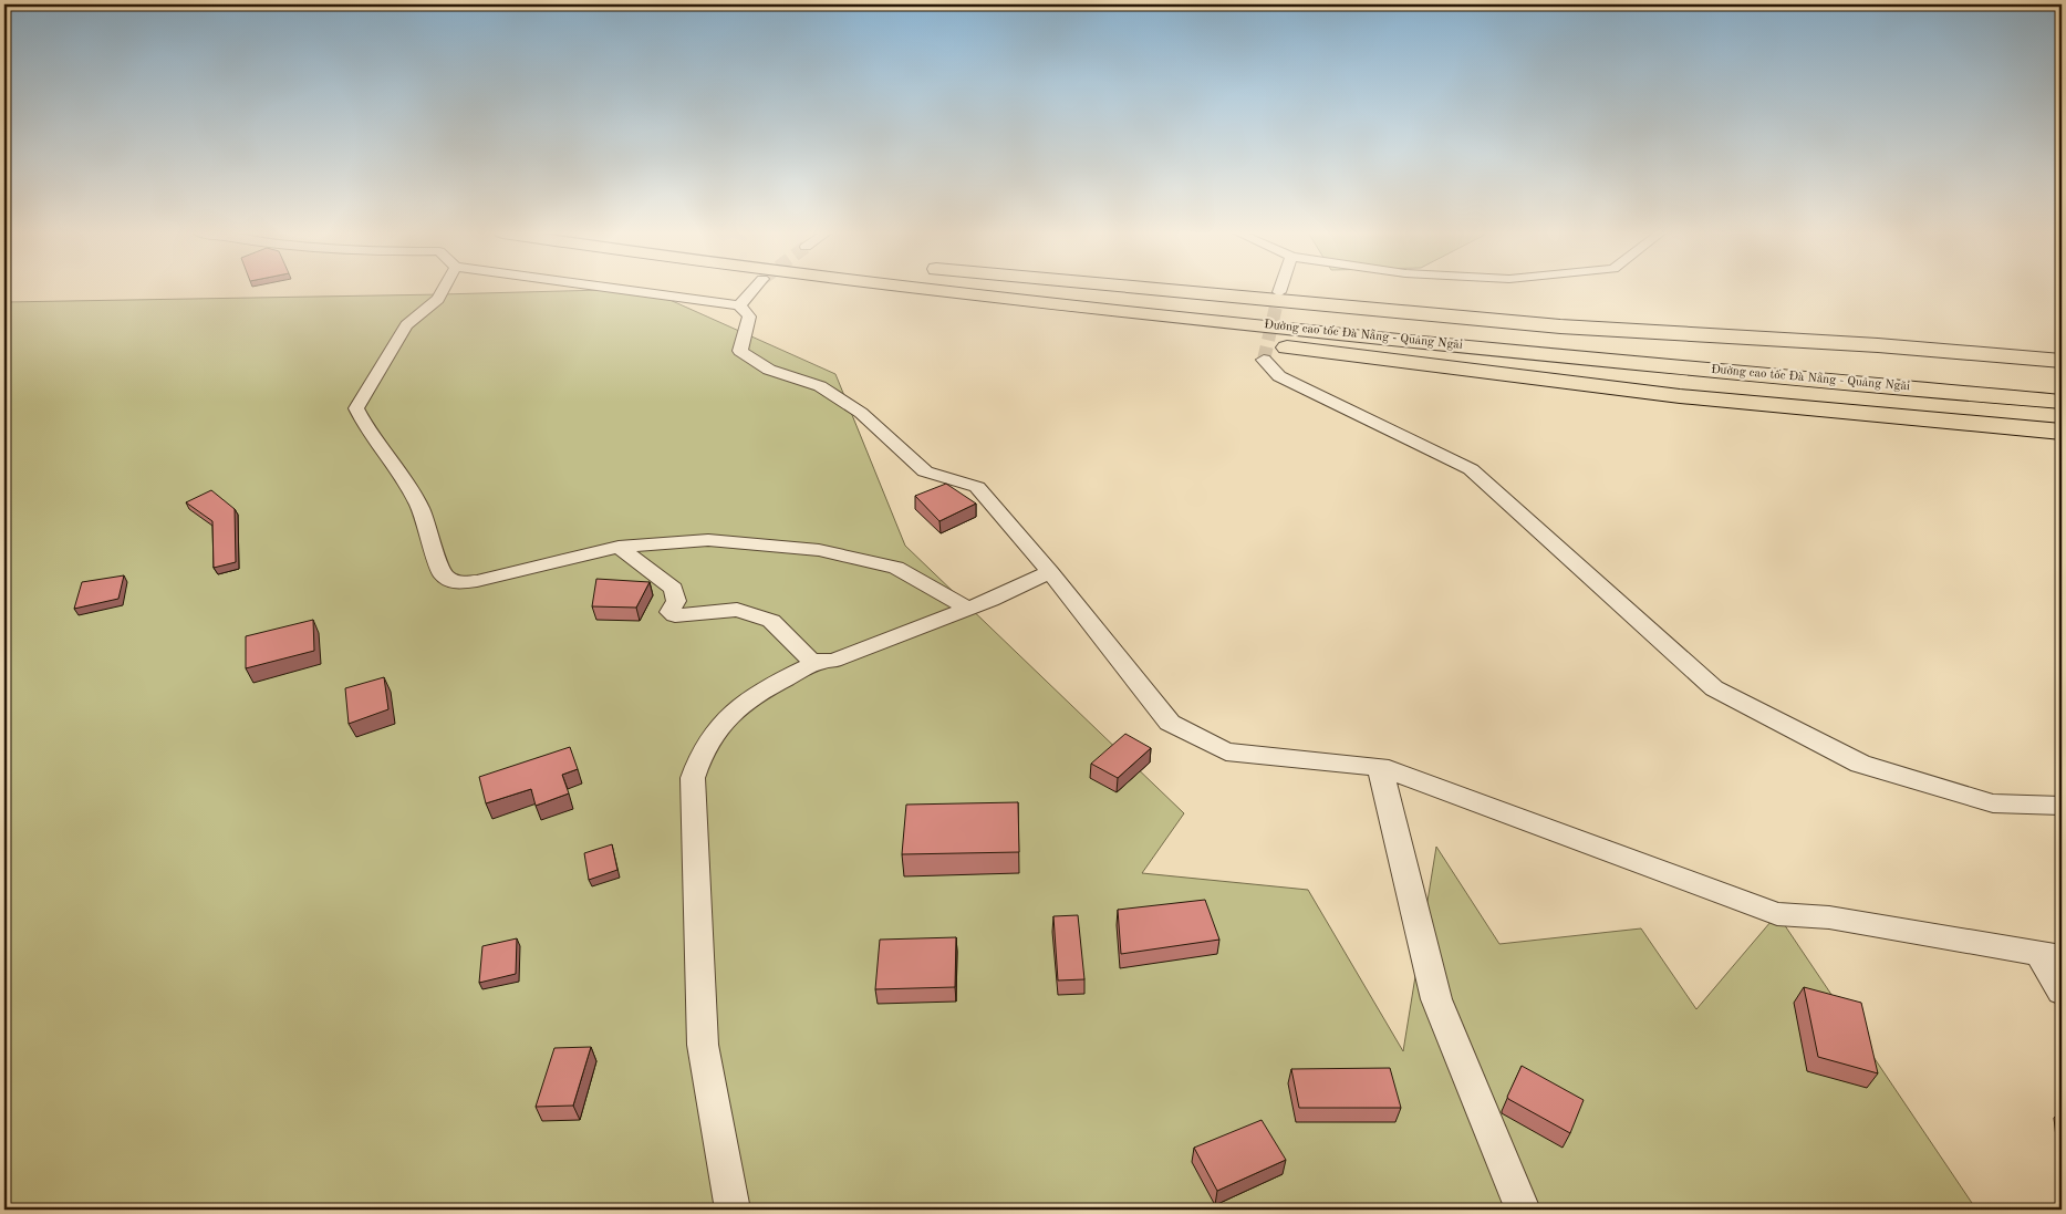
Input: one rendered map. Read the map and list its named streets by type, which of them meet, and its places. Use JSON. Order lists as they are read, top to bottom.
{
  "streets": {
    "highway": ["Đường cao tốc Đà Nẵng - Quảng Ngãi"]
  }
}
